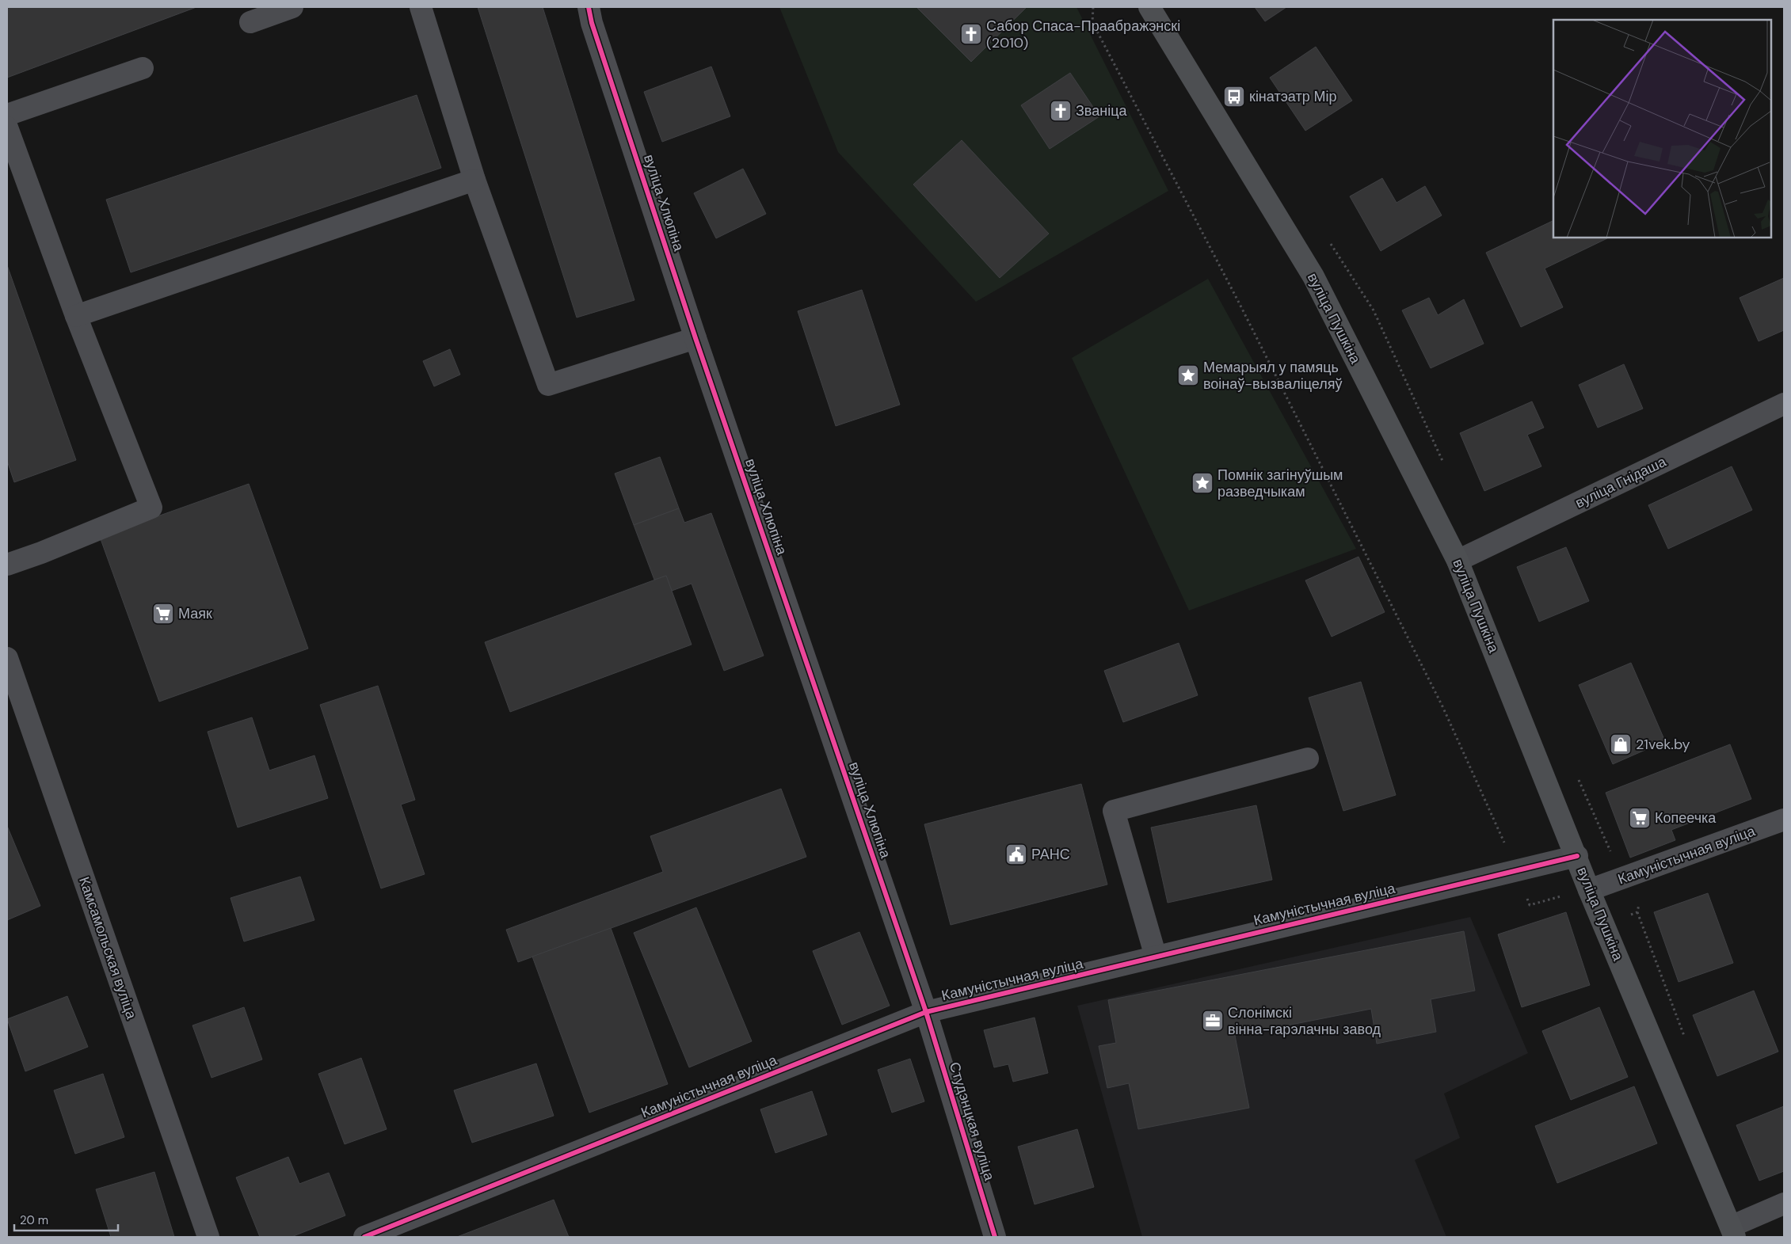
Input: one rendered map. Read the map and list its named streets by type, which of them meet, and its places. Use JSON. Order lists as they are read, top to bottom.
{
  "streets": {
    "main road": ["вуліца Пушкіна"],
    "street": [
      "вуліца Хлюпіна",
      "вуліца Гнідаша",
      "Камуністычная вуліца",
      "Камсамольская вуліца",
      "Студэнцкая вуліца"
    ]
  },
  "crossings": [
    ["вуліца Хлюпіна", "Камуністычная вуліца"],
    ["вуліца Хлюпіна", "Студэнцкая вуліца"],
    ["вуліца Пушкіна", "вуліца Гнідаша"],
    ["вуліца Пушкіна", "Камуністычная вуліца"],
    ["Камуністычная вуліца", "Студэнцкая вуліца"]
  ],
  "places": {
    "church": ["Сабор Спаса-Праабражэнскі (2010)", "Званіца"],
    "bus stop": ["кінатэатр Мір"],
    "place": ["Мемарыял у памяць воінаў-вызваліцеляў", "Помнік загінуўшым разведчыкам"],
    "supermarket": ["Маяк", "Копеечка"],
    "shop": ["21vek.by"],
    "public building": ["РАНС"],
    "office": ["Слонімскі вінна-гарэлачны завод"]
  },
  "scale_bar": "20 m"
}
